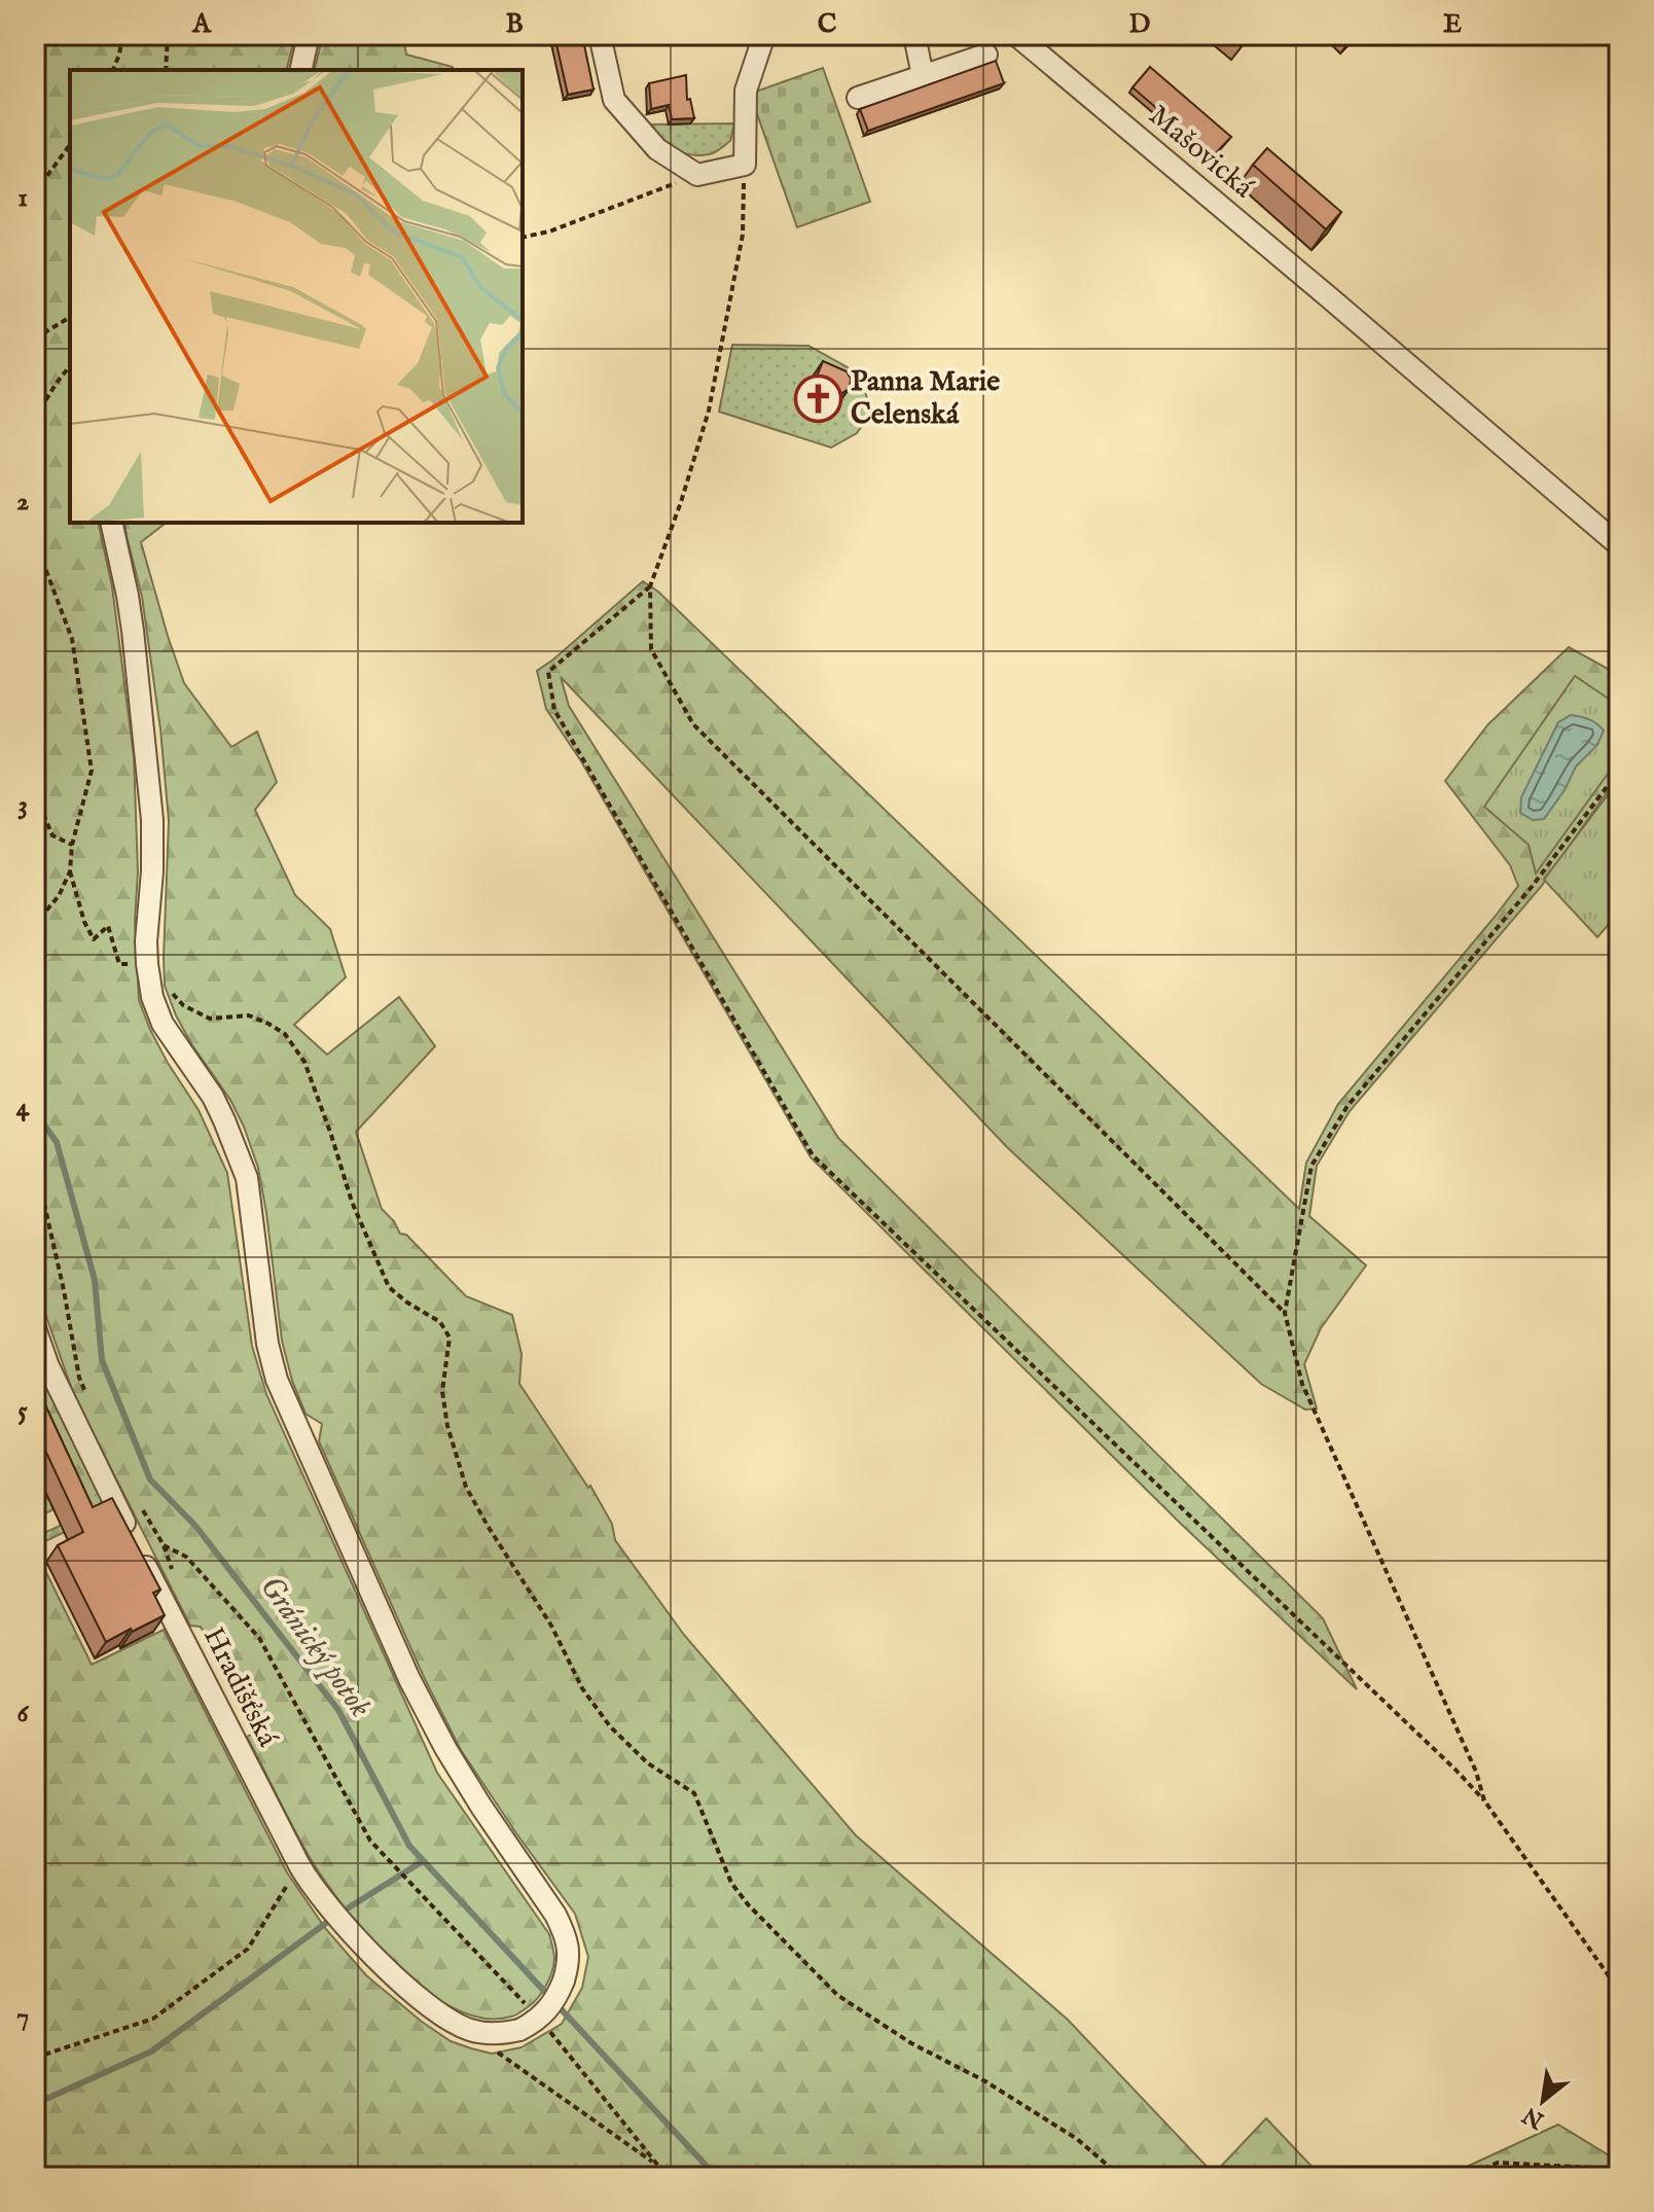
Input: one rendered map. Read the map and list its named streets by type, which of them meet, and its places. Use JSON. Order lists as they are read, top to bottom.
{
  "streets": {
    "street": ["Mašovická", "Hradišťská"]
  },
  "water": ["Gránický potok"],
  "places": {
    "church": ["Panna Marie Celenská"]
  },
  "north": "bottom left",
  "grid": {
    "columns": [
      "A",
      "B",
      "C",
      "D",
      "E"
    ],
    "rows": [
      "1",
      "2",
      "3",
      "4",
      "5",
      "6",
      "7"
    ]
  }
}
